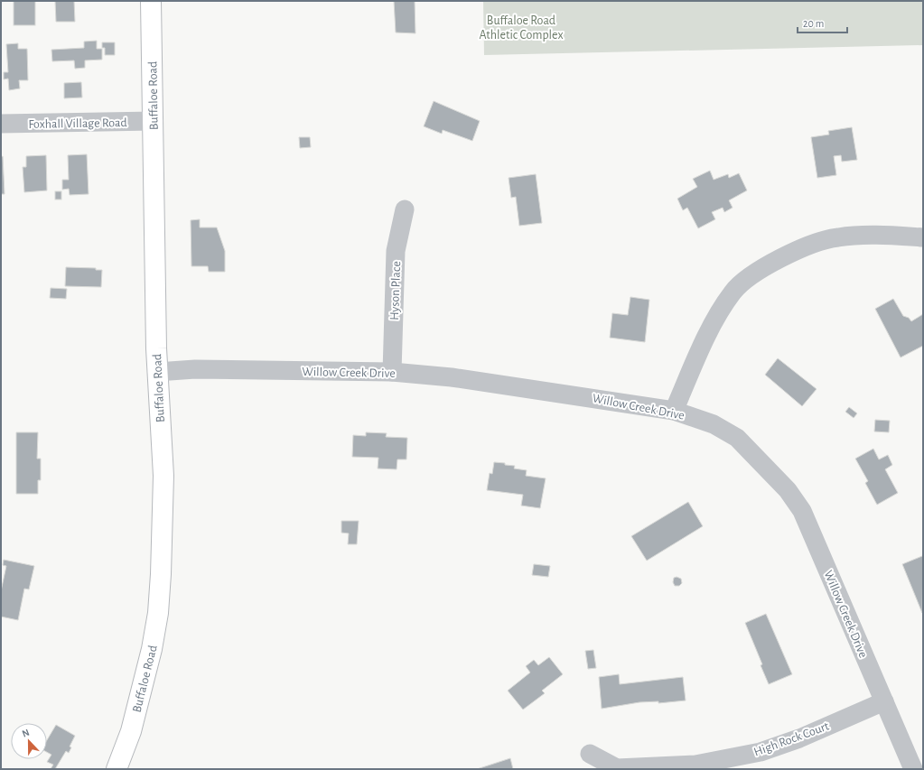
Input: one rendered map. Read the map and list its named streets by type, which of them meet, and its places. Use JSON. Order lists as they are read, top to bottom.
{
  "streets": {
    "main road": ["Buffaloe Road"],
    "street": [
      "Foxhall Village Road",
      "Hyson Place",
      "Willow Creek Drive",
      "High Rock Court"
    ]
  },
  "crossings": [
    ["Buffaloe Road", "Foxhall Village Road"],
    ["Buffaloe Road", "Willow Creek Drive"],
    ["Hyson Place", "Willow Creek Drive"],
    ["Willow Creek Drive", "High Rock Court"]
  ],
  "parks": ["Buffaloe Road Athletic Complex"],
  "scale_bar": "20 m",
  "north": "top"
}
